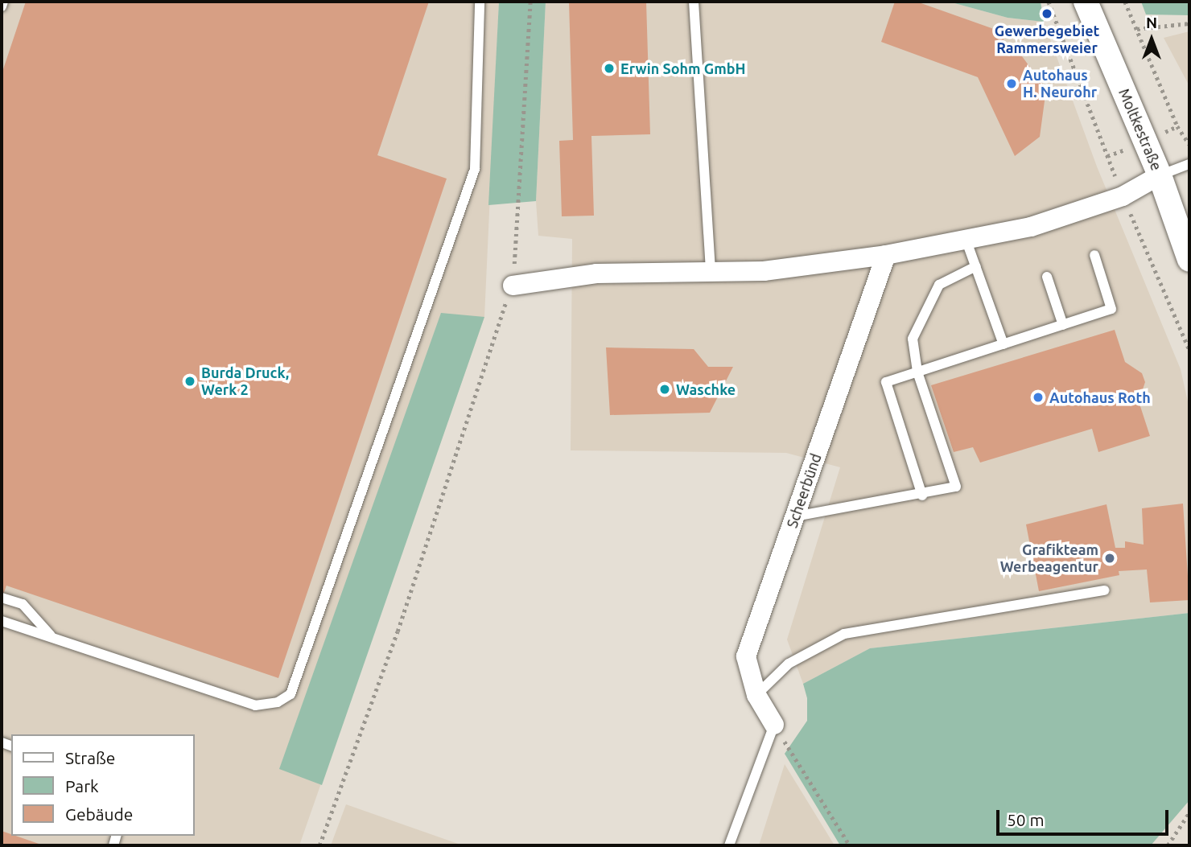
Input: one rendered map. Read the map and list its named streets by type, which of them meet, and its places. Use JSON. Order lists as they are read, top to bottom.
{
  "streets": {
    "street": ["Moltkestraße", "Scheerbünd"]
  },
  "places": [
    "Gewerbegebiet Rammersweier",
    "Erwin Sohm GmbH",
    "Autohaus H. Neurohr",
    "Burda Druck, Werk 2",
    "Waschke",
    "Autohaus Roth",
    "Grafikteam Werbeagentur"
  ],
  "legend": ["Straße", "Park", "Gebäude"],
  "scale_bar": "50 m",
  "north": "top"
}
